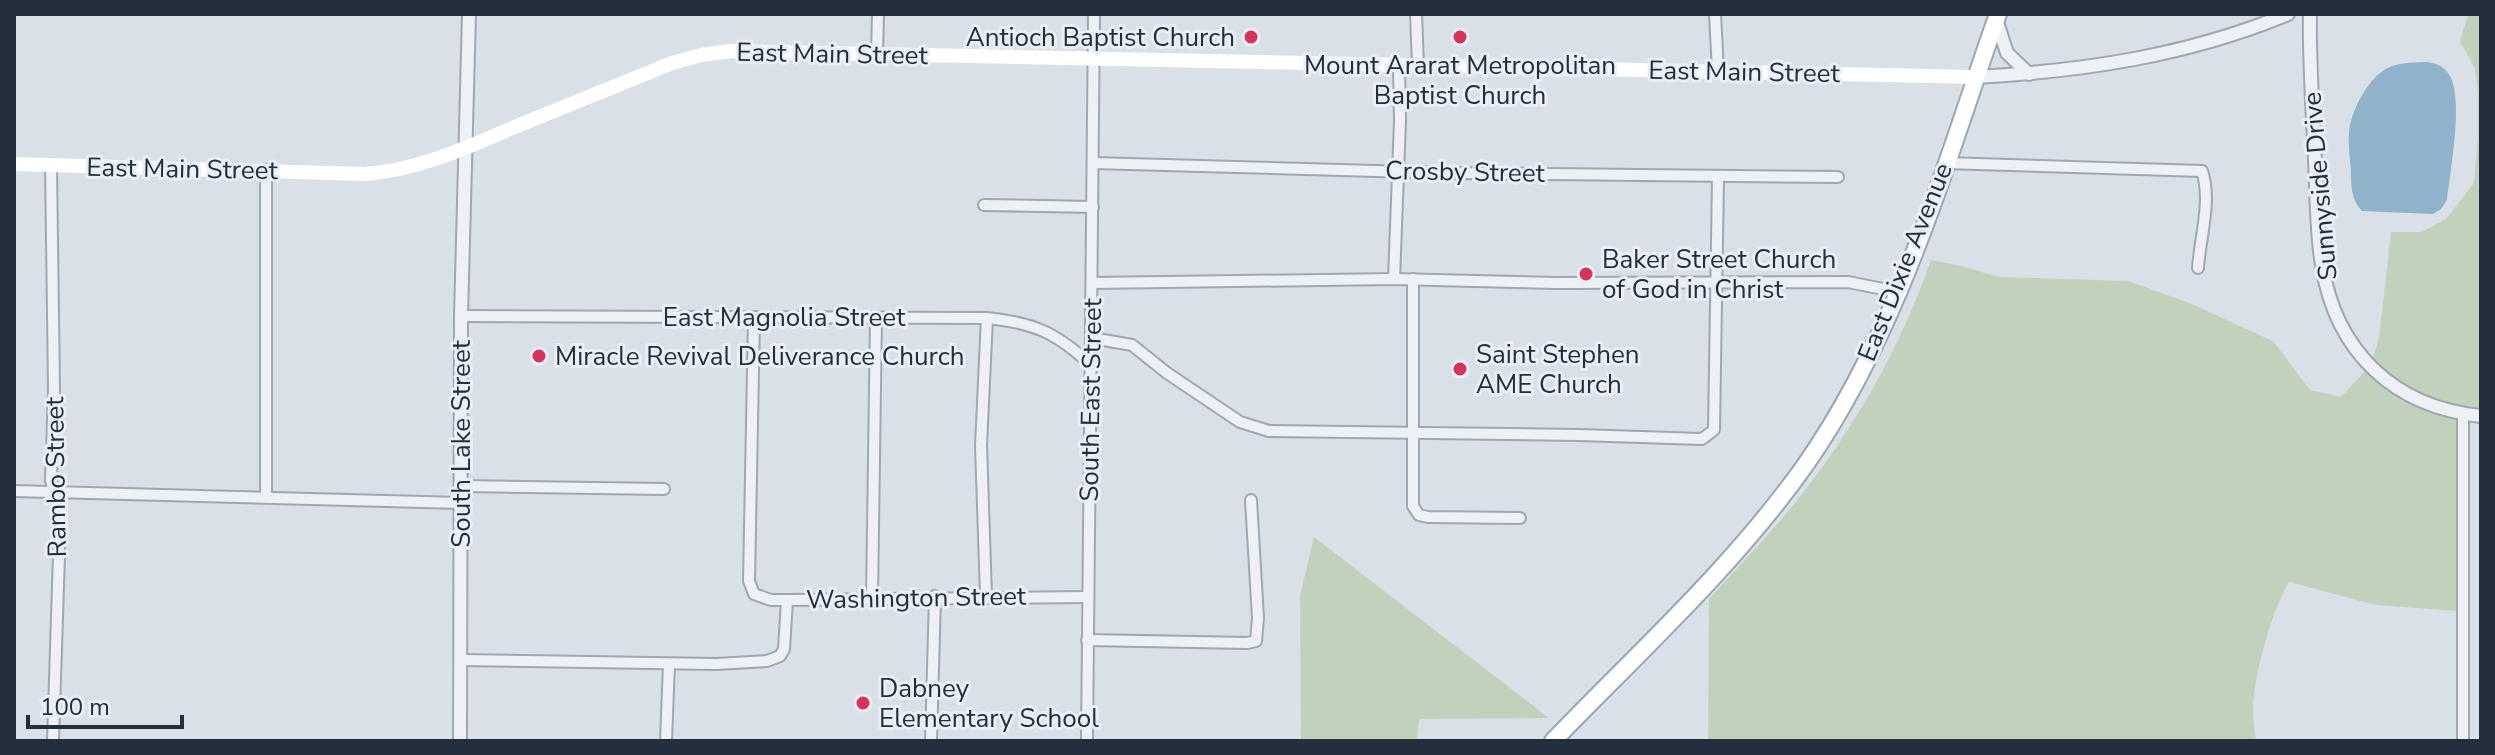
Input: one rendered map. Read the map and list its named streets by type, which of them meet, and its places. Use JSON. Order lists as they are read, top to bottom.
{
  "streets": {
    "main road": ["East Main Street", "East Dixie Avenue"],
    "street": [
      "Crosby Street",
      "Sunnyside Drive",
      "East Magnolia Street",
      "South East Street",
      "South Lake Street",
      "Rambo Street",
      "Washington Street"
    ]
  },
  "crossings": [
    ["East Main Street", "East Dixie Avenue"],
    ["East Main Street", "South East Street"],
    ["East Main Street", "South Lake Street"],
    ["East Main Street", "Rambo Street"],
    ["Crosby Street", "South East Street"],
    ["East Magnolia Street", "South East Street"],
    ["East Magnolia Street", "South Lake Street"],
    ["South East Street", "Washington Street"],
    ["South Lake Street", "Washington Street"]
  ],
  "places": [
    "Antioch Baptist Church",
    "Mount Ararat Metropolitan Baptist Church",
    "Baker Street Church of God in Christ",
    "Miracle Revival Deliverance Church",
    "Saint Stephen AME Church",
    "Dabney Elementary School"
  ],
  "scale_bar": "100 m"
}
